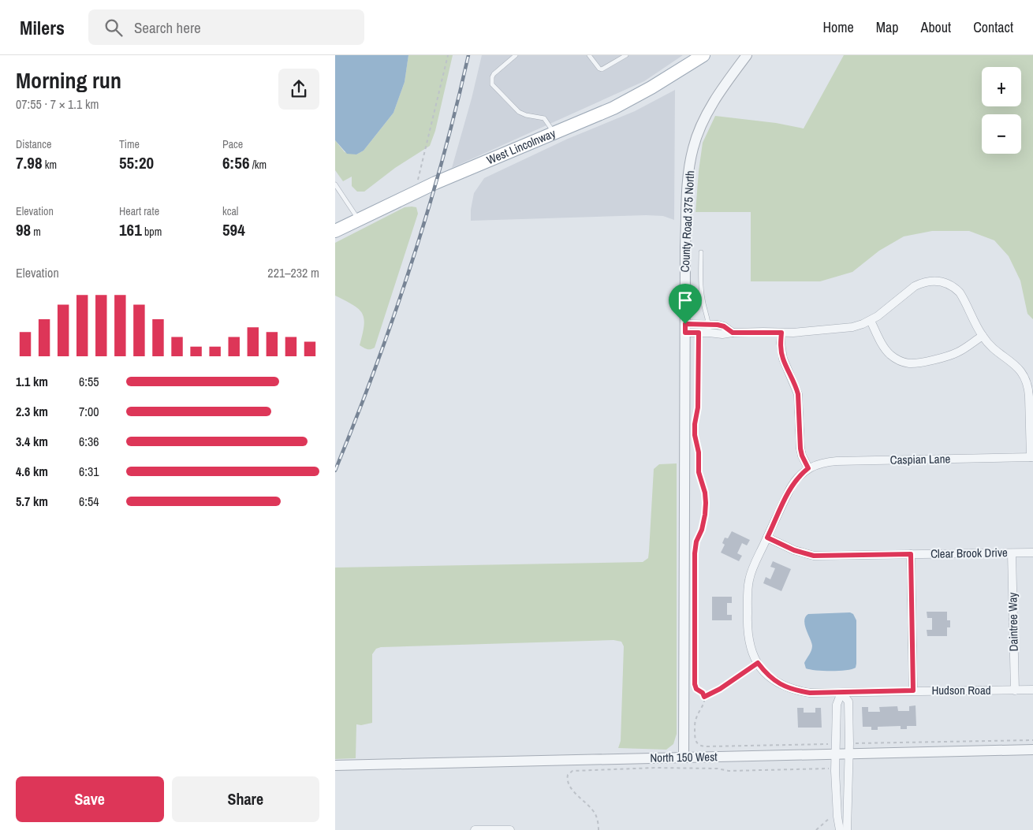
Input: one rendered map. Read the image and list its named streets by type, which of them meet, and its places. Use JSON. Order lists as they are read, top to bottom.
{
  "streets": {
    "main road": ["West Lincolnway"],
    "street": [
      "County Road 375 North",
      "Caspian Lane",
      "Clear Brook Drive",
      "Daintree Way",
      "Hudson Road",
      "North 150 West"
    ]
  },
  "crossings": [
    ["County Road 375 North", "North 150 West"],
    ["Caspian Lane", "Hudson Road"],
    ["Clear Brook Drive", "Daintree Way"],
    ["Clear Brook Drive", "Hudson Road"],
    ["Daintree Way", "Hudson Road"]
  ],
  "page": {
    "header": "Milers",
    "search": "Search here",
    "nav": [
      "Home",
      "Map",
      "About",
      "Contact"
    ],
    "heading": ["Morning run", "07:55 · 7 × 1.1 km"],
    "map_buttons": ["+", "−"],
    "stats": [
      ["Distance", "7.98 km"],
      ["Time", "55:20"],
      ["Pace", "6:56 /km"],
      ["Elevation", "98 m"],
      ["Heart rate", "161 bpm"],
      ["kcal", "594"]
    ],
    "chart": ["Elevation", "221–232 m"],
    "list": [
      {
        "name": "1.1 km",
        "note": "6:55"
      },
      {
        "name": "2.3 km",
        "note": "7:00"
      },
      {
        "name": "3.4 km",
        "note": "6:36"
      },
      {
        "name": "4.6 km",
        "note": "6:31"
      },
      {
        "name": "5.7 km",
        "note": "6:54"
      }
    ],
    "buttons": ["Save", "Share"]
  }
}
